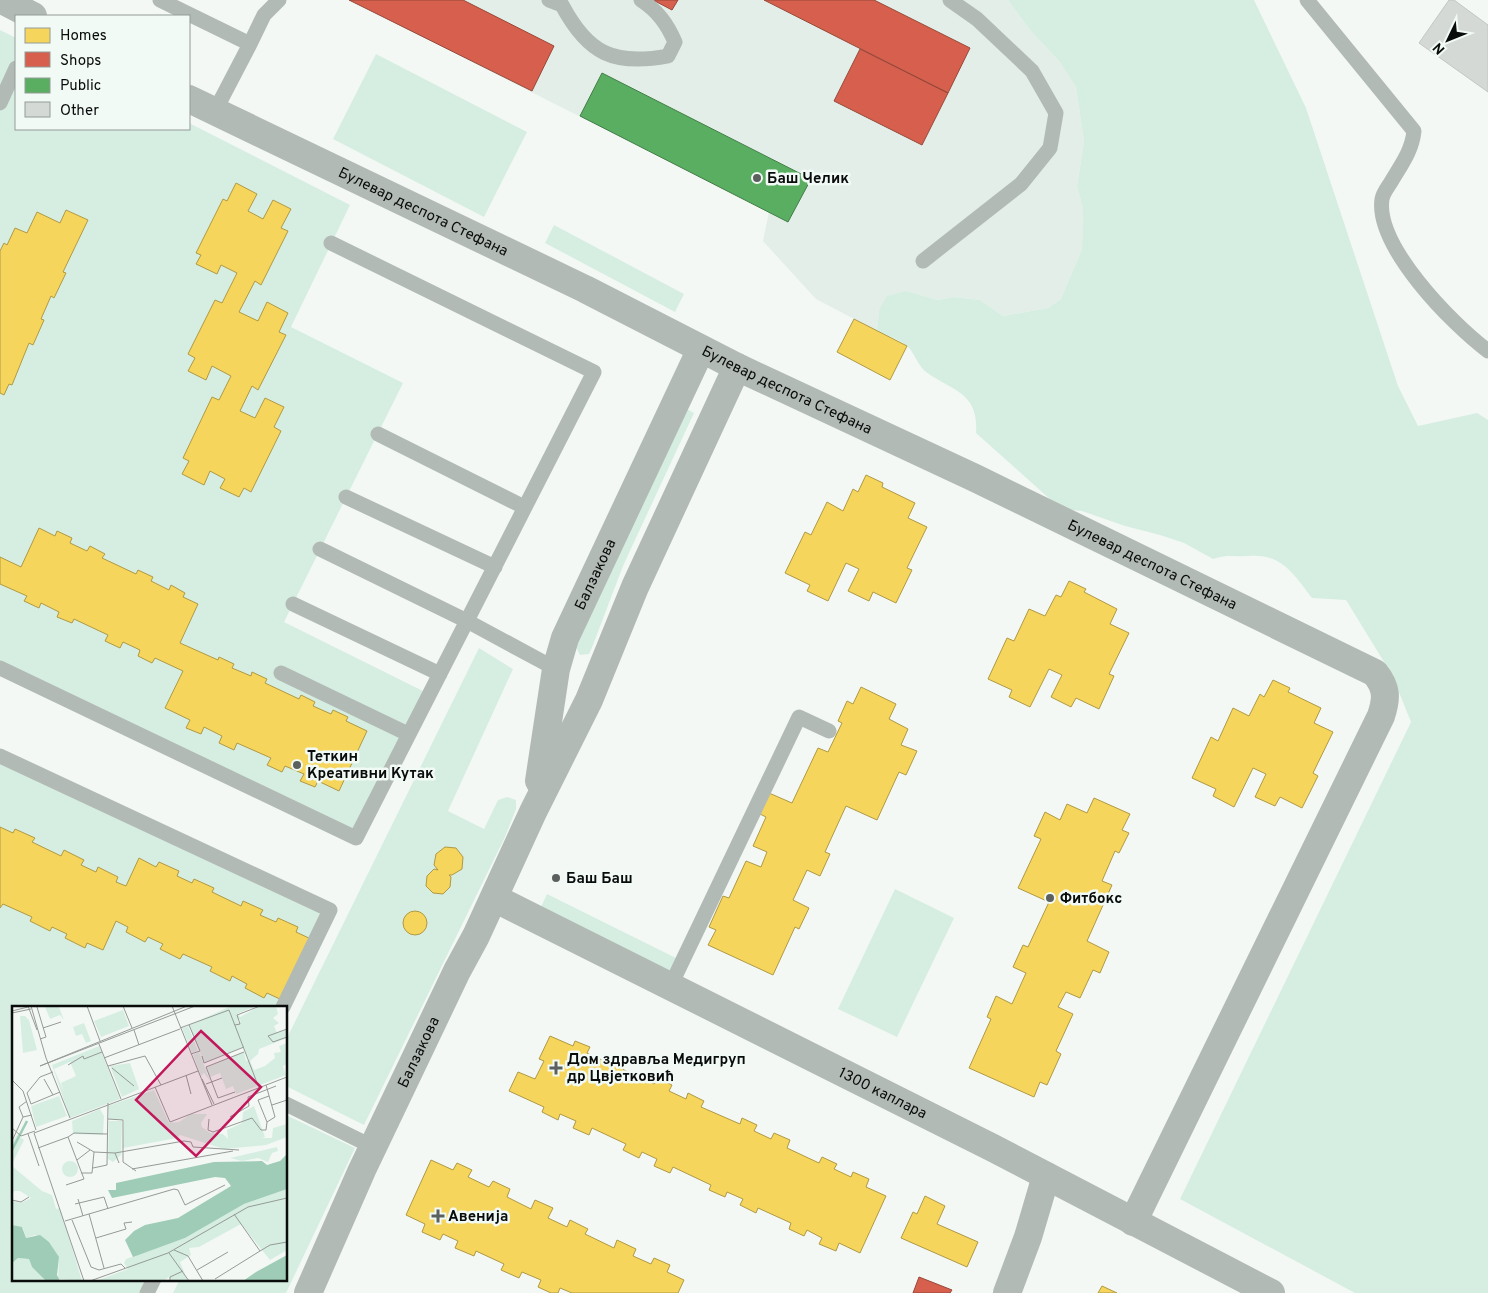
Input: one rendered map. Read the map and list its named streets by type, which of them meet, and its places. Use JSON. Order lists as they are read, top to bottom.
{
  "streets": {
    "street": ["Булевар деспота Стефана", "Балзакова", "1300 каплара"]
  },
  "crossings": [
    ["Булевар деспота Стефана", "Балзакова"],
    ["Булевар деспота Стефана", "1300 каплара"],
    ["Балзакова", "1300 каплара"]
  ],
  "places": {
    "other": [
      "Баш Челик",
      "Теткин Креативни Кутак",
      "Баш Баш",
      "Фитбокс"
    ],
    "health": ["Дом здравља Медигруп др Цвјетковић", "Авенија"]
  },
  "legend": [
    "Homes",
    "Shops",
    "Public",
    "Other"
  ],
  "north": "bottom left"
}
